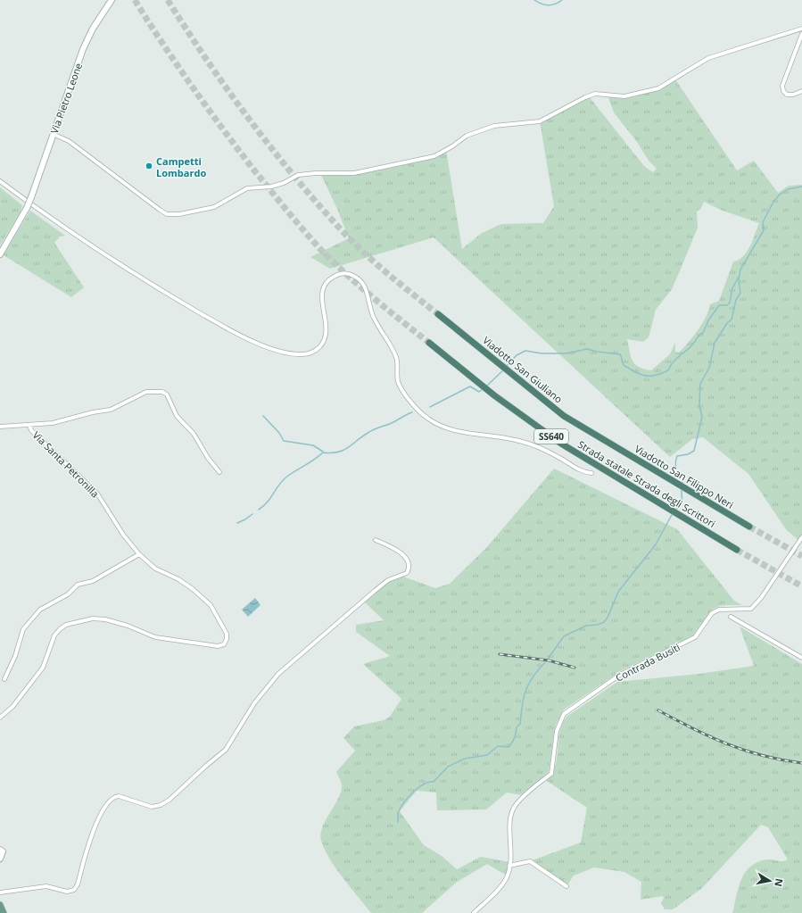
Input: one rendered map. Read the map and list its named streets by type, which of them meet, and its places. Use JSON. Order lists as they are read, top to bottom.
{
  "streets": {
    "highway": [
      "Viadotto San Giuliano",
      "SS640",
      "Viadotto San Filippo Neri",
      "Strada statale Strada degli Scrittori"
    ],
    "main road": ["Via Pietro Leone"],
    "street": ["Via Santa Petronilla", "Contrada Busiti"]
  },
  "crossings": [
    ["Viadotto San Giuliano", "Strada statale Strada degli Scrittori"],
    ["Viadotto San Filippo Neri", "Strada statale Strada degli Scrittori"]
  ],
  "places": ["Campetti Lombardo"],
  "north": "right"
}
